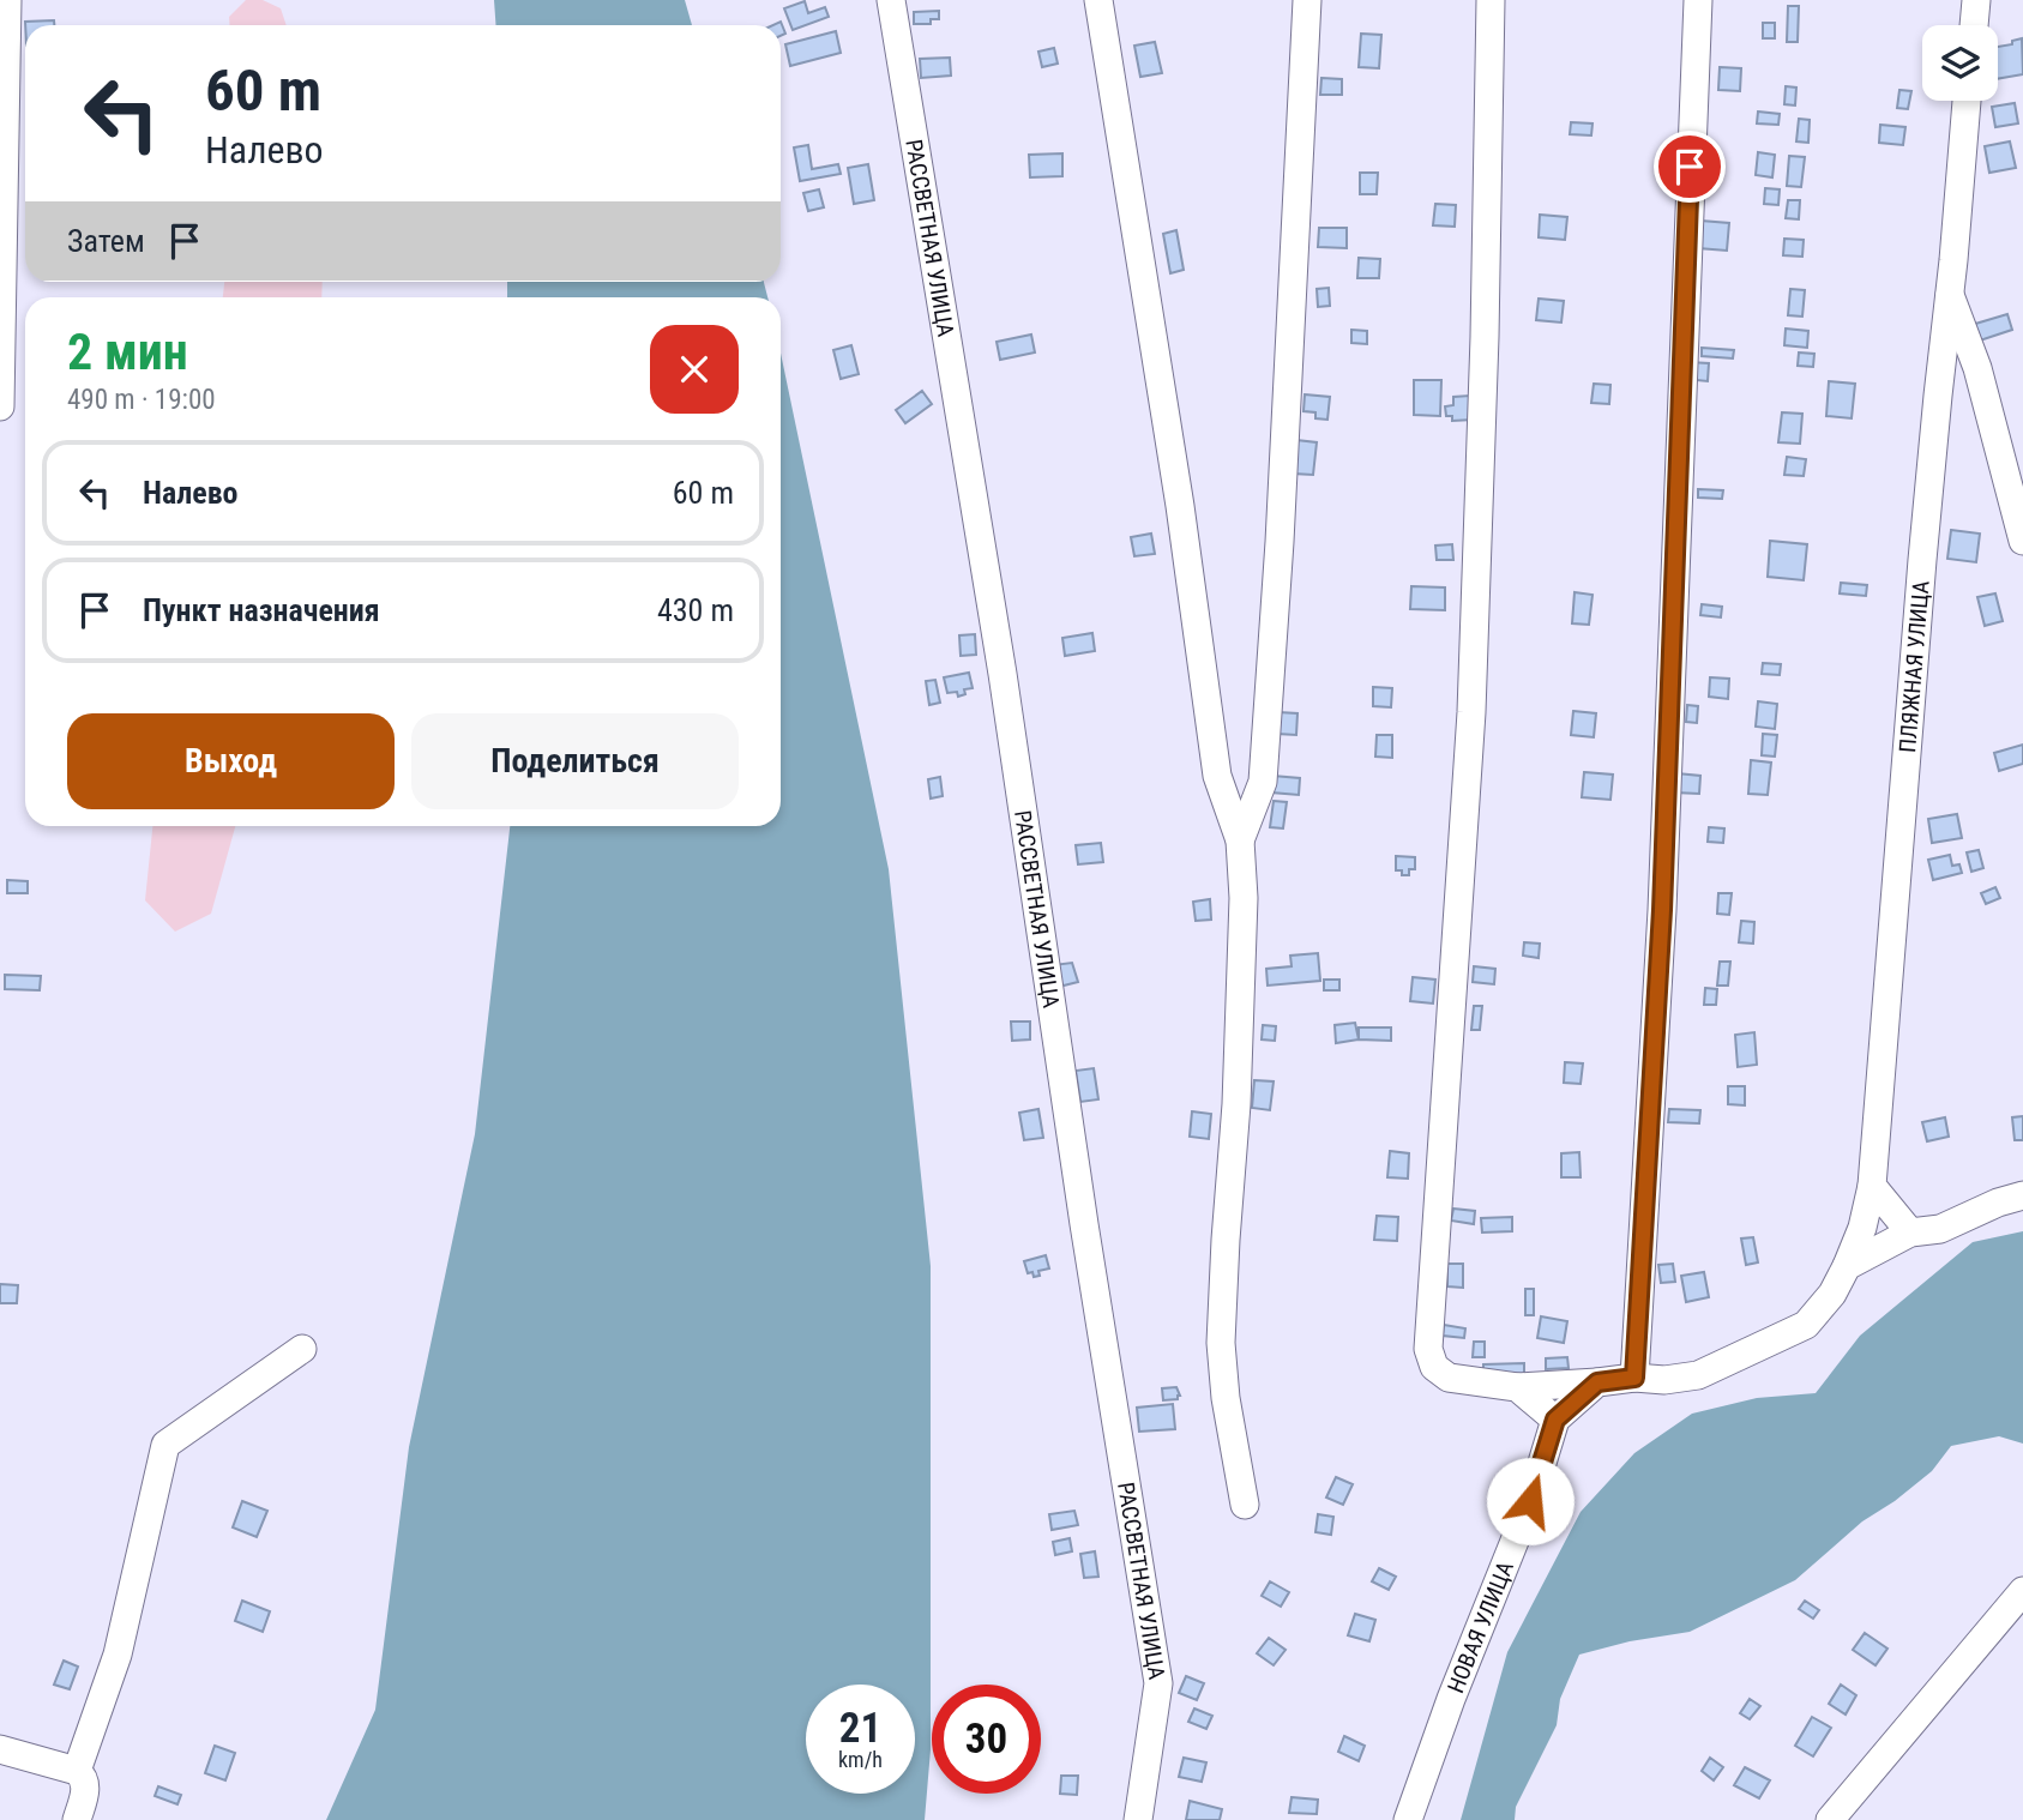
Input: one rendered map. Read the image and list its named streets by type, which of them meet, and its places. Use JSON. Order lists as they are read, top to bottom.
{
  "streets": {
    "street": ["РАССВЕТНАЯ УЛИЦА", "ПЛЯЖНАЯ УЛИЦА", "НОВАЯ УЛИЦА"]
  },
  "page": {
    "turn": ["60 m", "Налево"],
    "then": "Затем",
    "heading": ["2 мин", "490 m · 19:00"],
    "list": [
      {
        "name": "Налево",
        "value": "60 m"
      },
      {
        "name": "Пункт назначения",
        "value": "430 m"
      }
    ],
    "buttons": ["Выход", "Поделиться"],
    "speed": "21 km/h",
    "limit": "30"
  }
}
